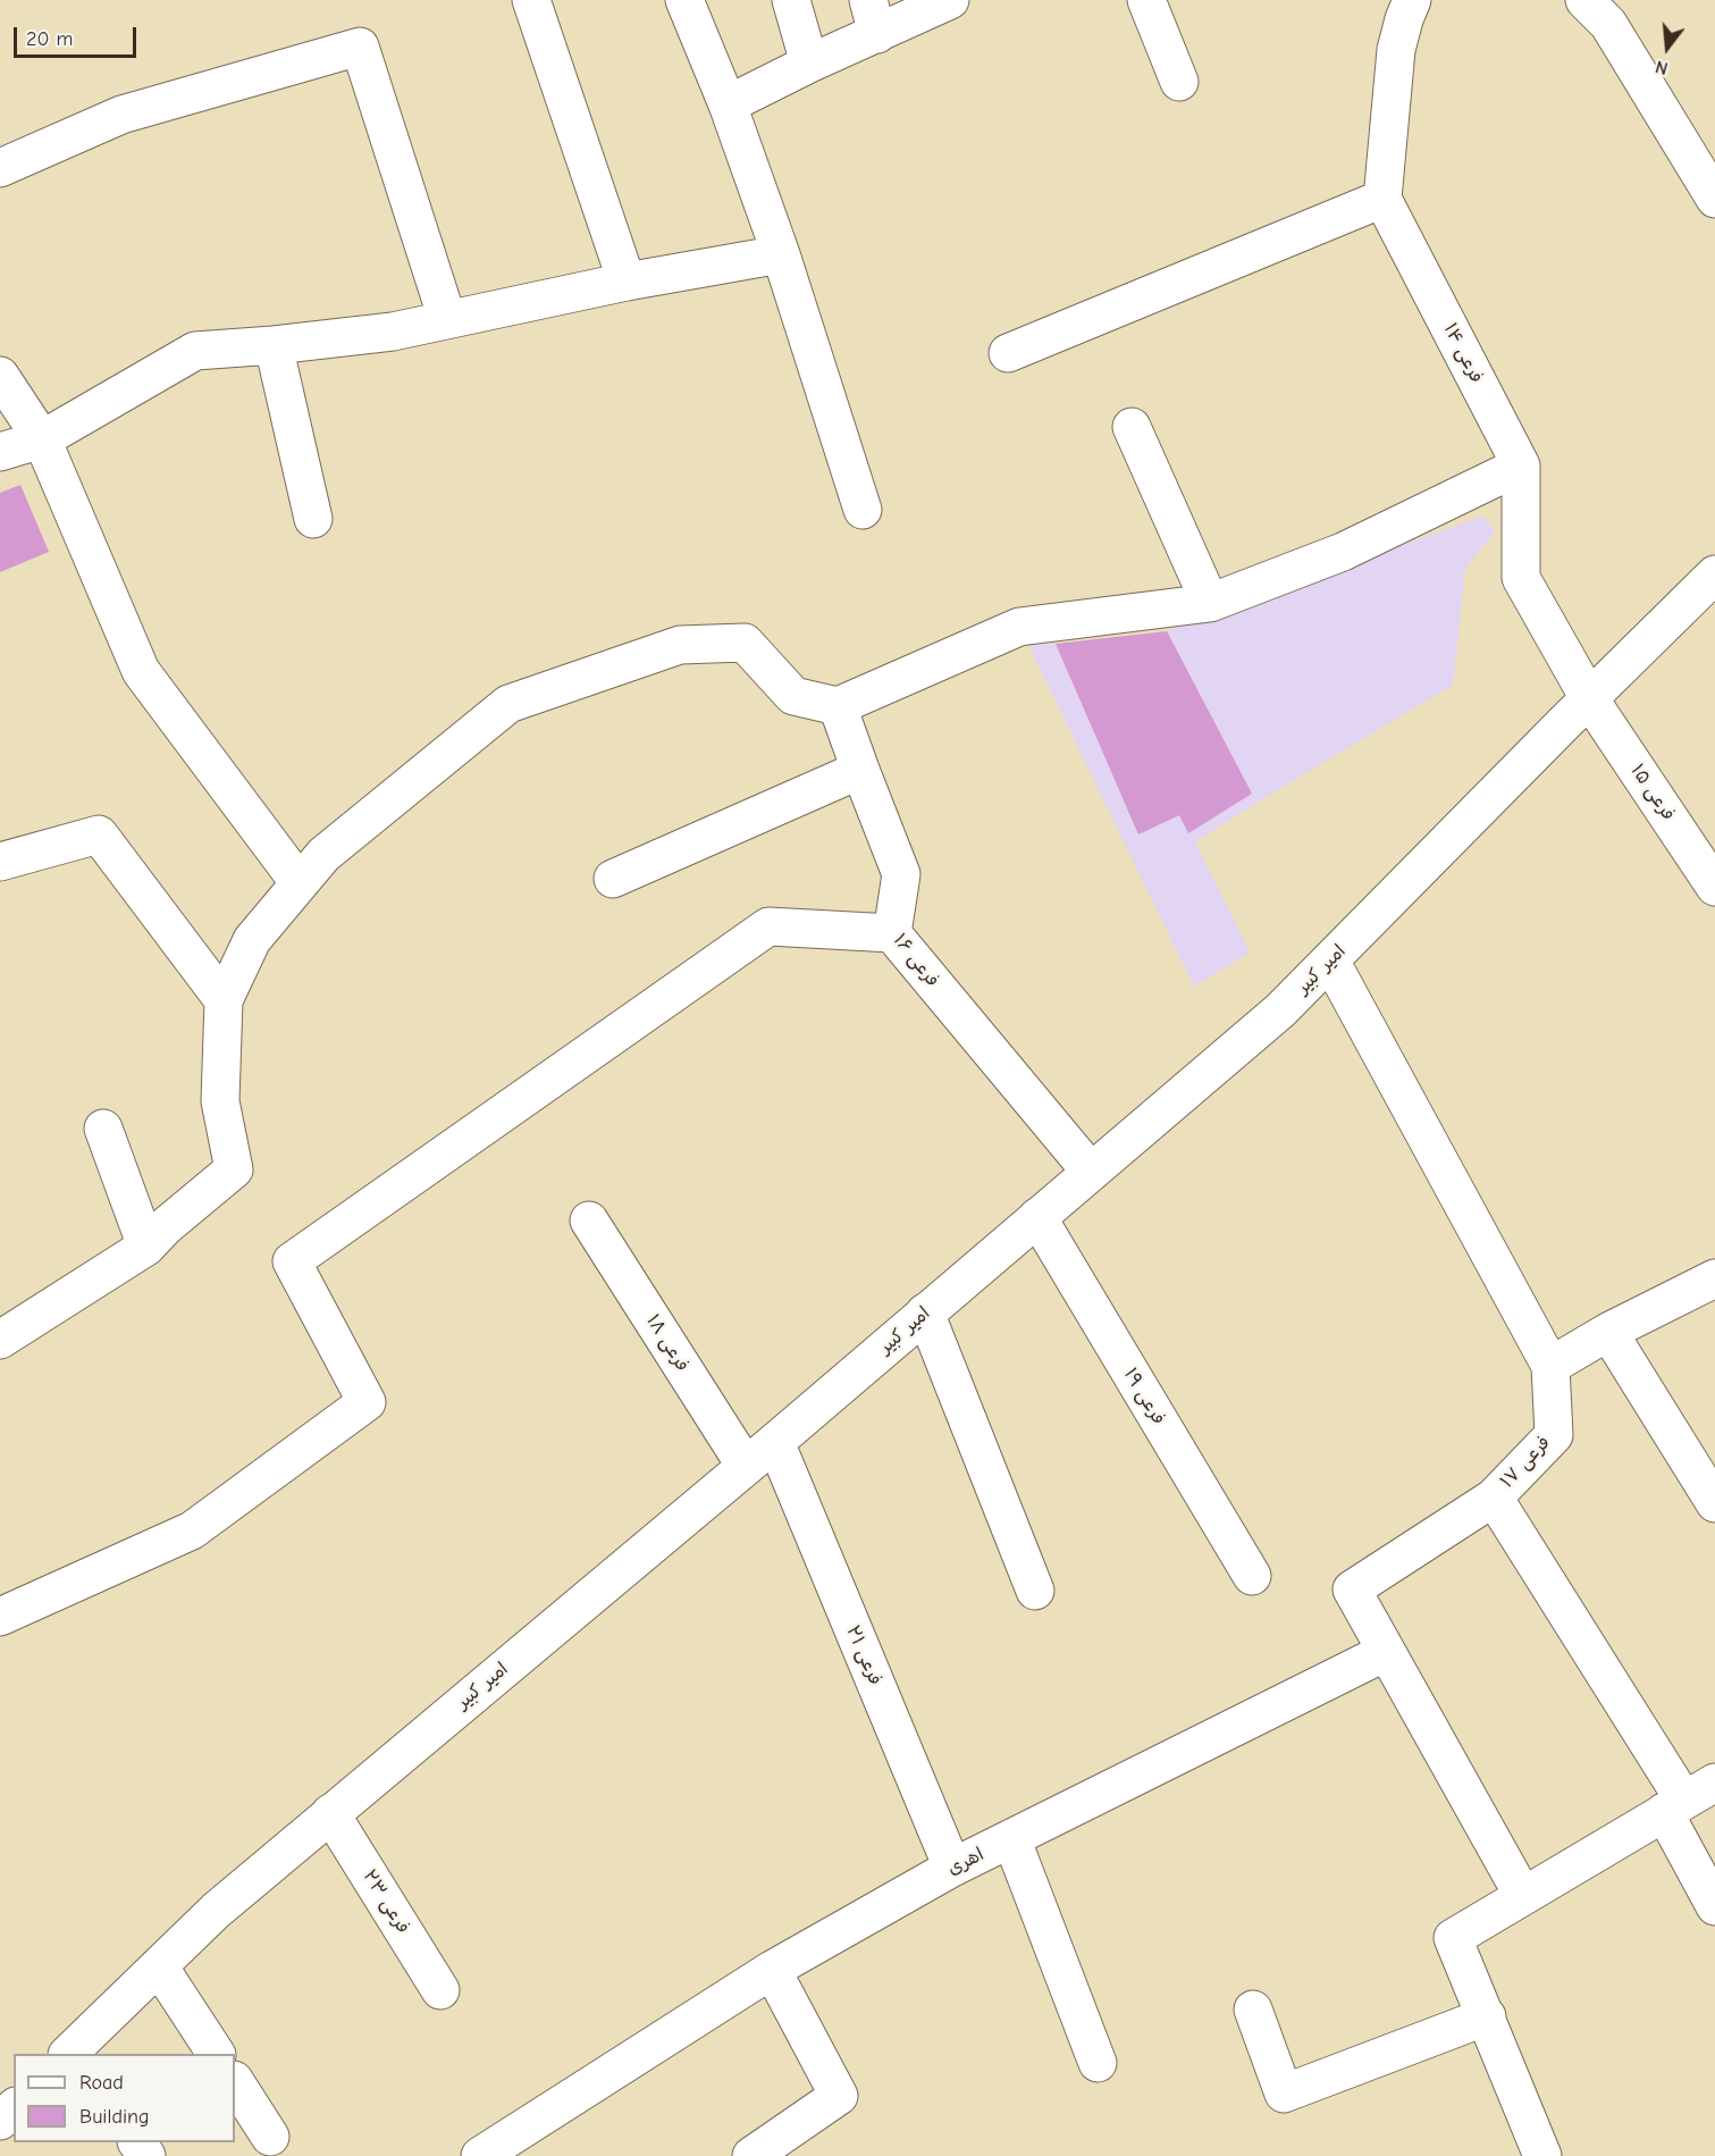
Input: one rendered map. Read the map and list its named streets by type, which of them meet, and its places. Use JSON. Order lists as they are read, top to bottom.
{
  "streets": {
    "street": [
      "فرعی ۱۴",
      "فرعی ۱۵",
      "فرعی ۱۶",
      "امیر کبیر",
      "فرعی ۱۸",
      "فرعی ۱۹",
      "فرعی ۱۷",
      "فرعی ۲۱",
      "اهری",
      "فرعی ۲۳"
    ]
  },
  "crossings": [
    ["فرعی ۱۴", "فرعی ۱۵"],
    ["فرعی ۱۴", "امیر کبیر"],
    ["فرعی ۱۵", "امیر کبیر"],
    ["فرعی ۱۶", "امیر کبیر"],
    ["امیر کبیر", "فرعی ۱۸"],
    ["امیر کبیر", "فرعی ۱۹"],
    ["امیر کبیر", "فرعی ۱۷"],
    ["امیر کبیر", "فرعی ۲۱"],
    ["امیر کبیر", "فرعی ۲۳"],
    ["فرعی ۱۷", "اهری"],
    ["فرعی ۲۱", "اهری"]
  ],
  "legend": ["Road", "Building"],
  "scale_bar": "20 m",
  "north": "bottom"
}
